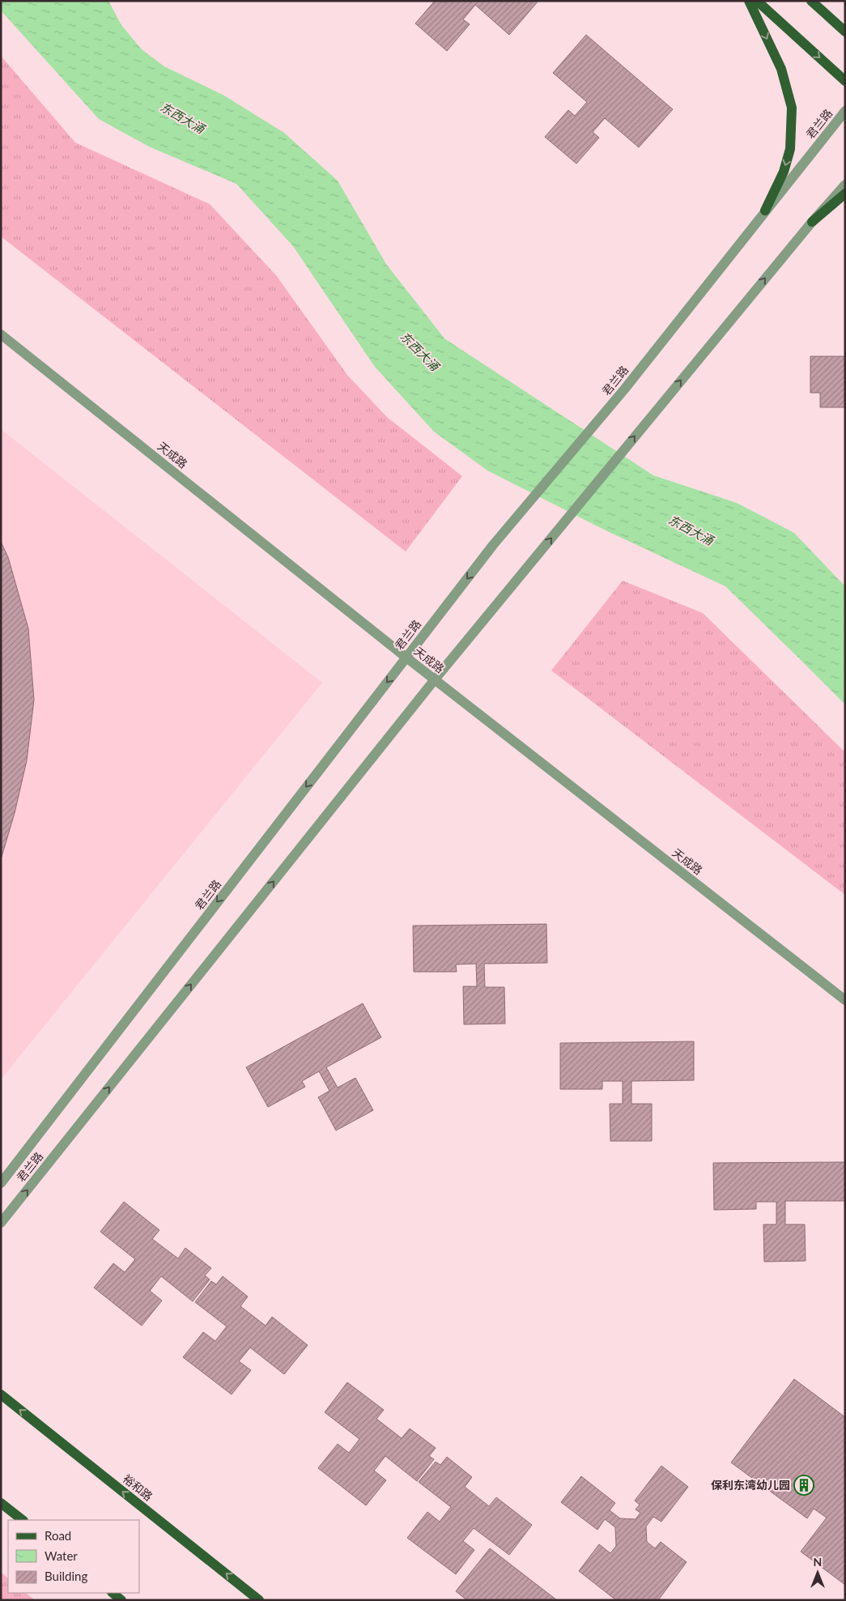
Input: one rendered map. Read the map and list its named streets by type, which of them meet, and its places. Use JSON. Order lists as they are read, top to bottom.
{
  "streets": {
    "main road": ["裕和路"],
    "street": ["君兰路", "天成路"]
  },
  "crossings": [
    ["君兰路", "天成路"]
  ],
  "one_way": ["裕和路"],
  "water": ["东西大涌"],
  "places": {
    "building": ["保利东湾幼儿园"]
  },
  "legend": ["Road", "Water", "Building"],
  "north": "top"
}
